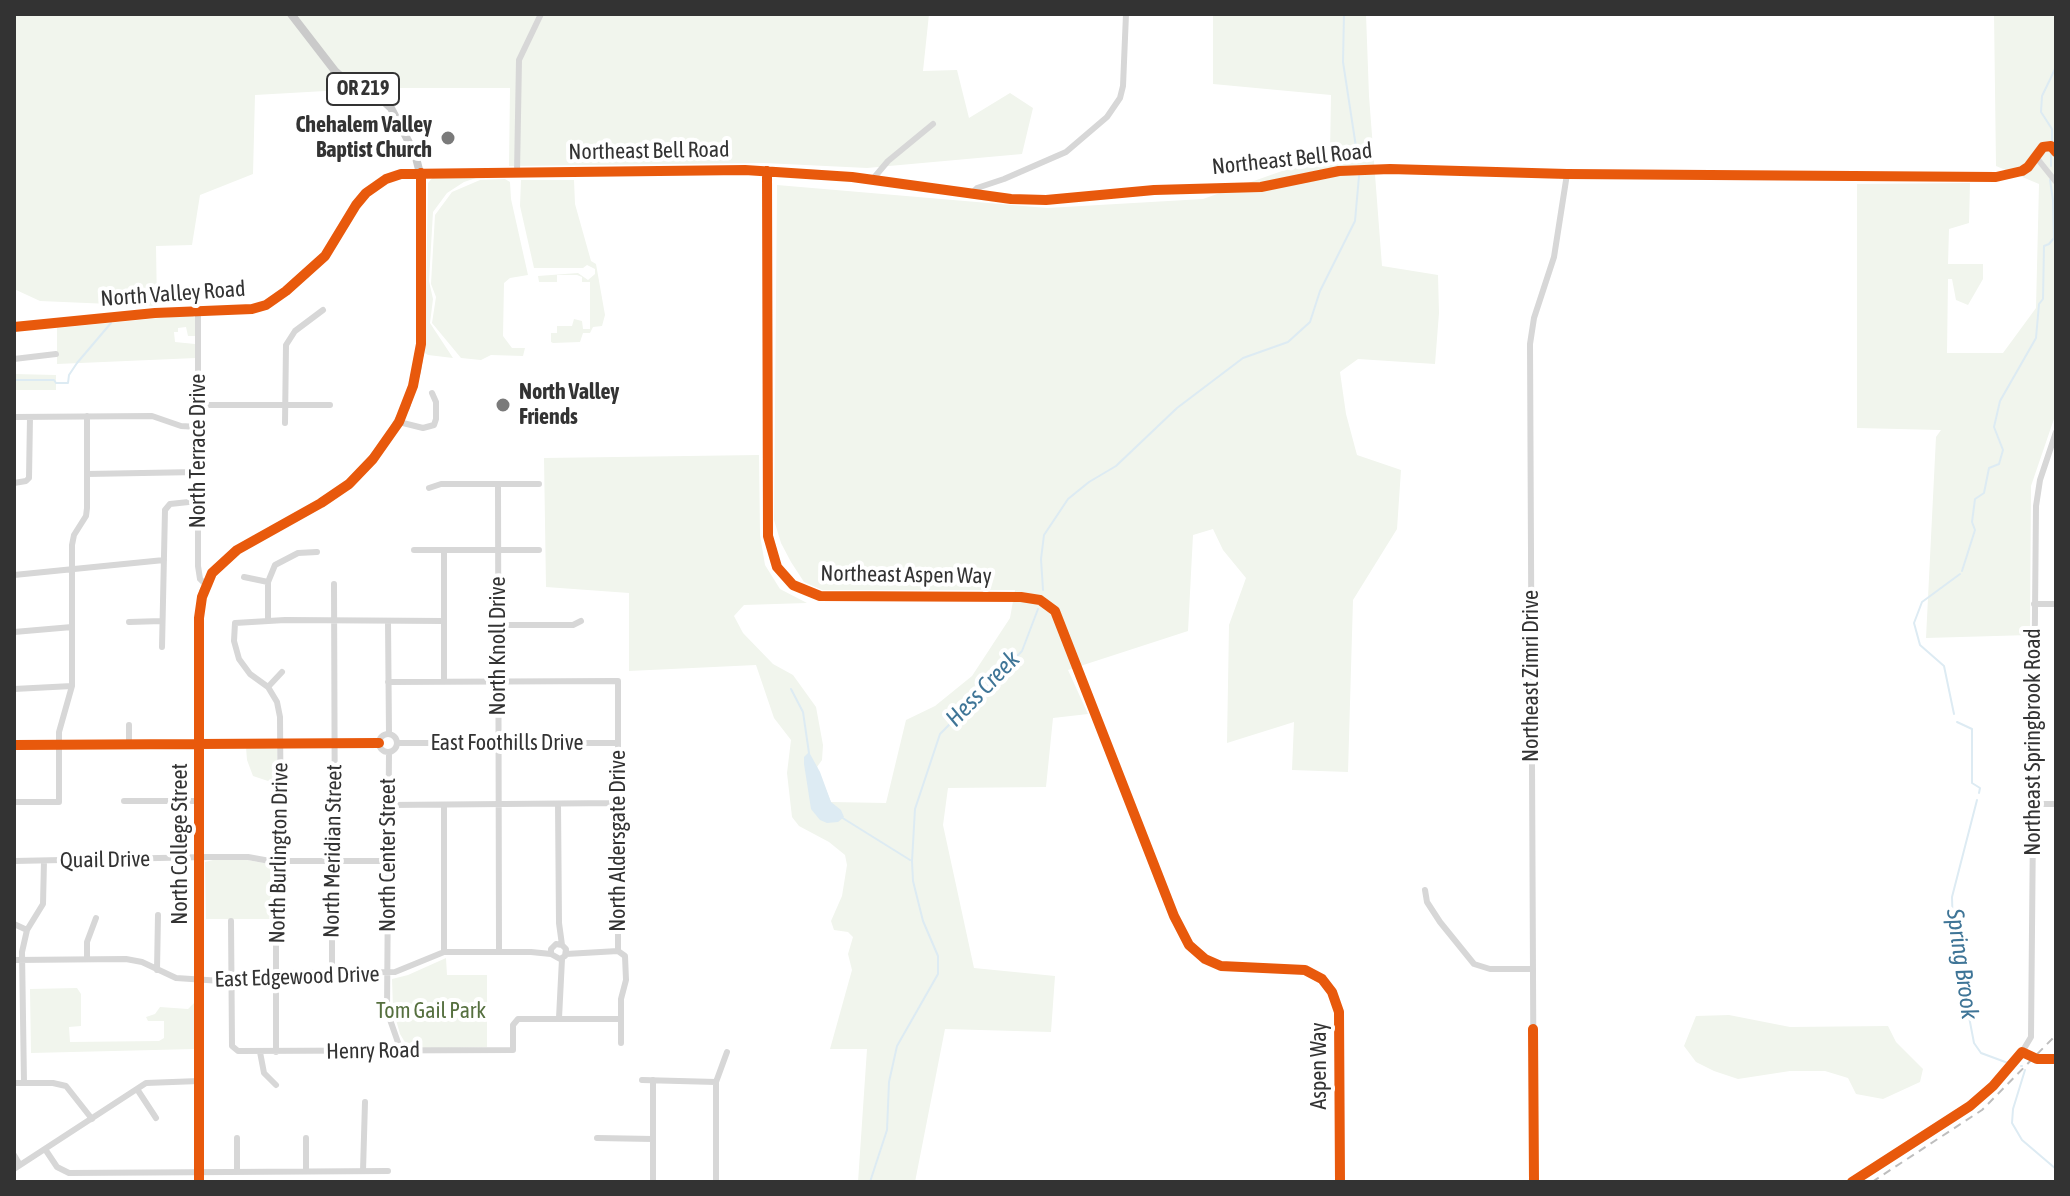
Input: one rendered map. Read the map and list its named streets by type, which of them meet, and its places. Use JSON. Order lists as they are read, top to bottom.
{
  "streets": {
    "main road": [
      "OR 219",
      "Northeast Bell Road",
      "North Valley Road",
      "North College Street"
    ],
    "street": [
      "North Terrace Drive",
      "Northeast Aspen Way",
      "North Knoll Drive",
      "Northeast Zimri Drive",
      "Northeast Springbrook Road",
      "East Foothills Drive",
      "North Aldersgate Drive",
      "North Meridian Street",
      "North Burlington Drive",
      "North Center Street",
      "Quail Drive",
      "East Edgewood Drive",
      "Henry Road",
      "Aspen Way"
    ]
  },
  "crossings": [
    ["OR 219", "Northeast Bell Road"],
    ["OR 219", "North Valley Road"],
    ["OR 219", "North College Street"],
    ["Northeast Bell Road", "North Valley Road"],
    ["Northeast Bell Road", "Northeast Aspen Way"],
    ["Northeast Bell Road", "Northeast Zimri Drive"],
    ["Northeast Bell Road", "North College Street"],
    ["North Valley Road", "North College Street"],
    ["North Terrace Drive", "North College Street"],
    ["Northeast Aspen Way", "Aspen Way"],
    ["North Knoll Drive", "East Foothills Drive"],
    ["North Knoll Drive", "North Aldersgate Drive"],
    ["North Knoll Drive", "East Edgewood Drive"],
    ["East Foothills Drive", "North Aldersgate Drive"],
    ["East Foothills Drive", "North Center Street"],
    ["North Aldersgate Drive", "East Edgewood Drive"],
    ["North College Street", "Quail Drive"],
    ["North College Street", "East Edgewood Drive"],
    ["North Meridian Street", "Quail Drive"],
    ["North Meridian Street", "East Edgewood Drive"],
    ["North Burlington Drive", "Quail Drive"],
    ["North Burlington Drive", "East Edgewood Drive"],
    ["North Burlington Drive", "Henry Road"],
    ["North Center Street", "Quail Drive"],
    ["North Center Street", "East Edgewood Drive"],
    ["North Center Street", "Henry Road"],
    ["East Edgewood Drive", "Henry Road"]
  ],
  "water": ["Hess Creek", "Spring Brook"],
  "parks": ["Tom Gail Park"],
  "places": ["Chehalem Valley Baptist Church", "North Valley Friends"]
}
